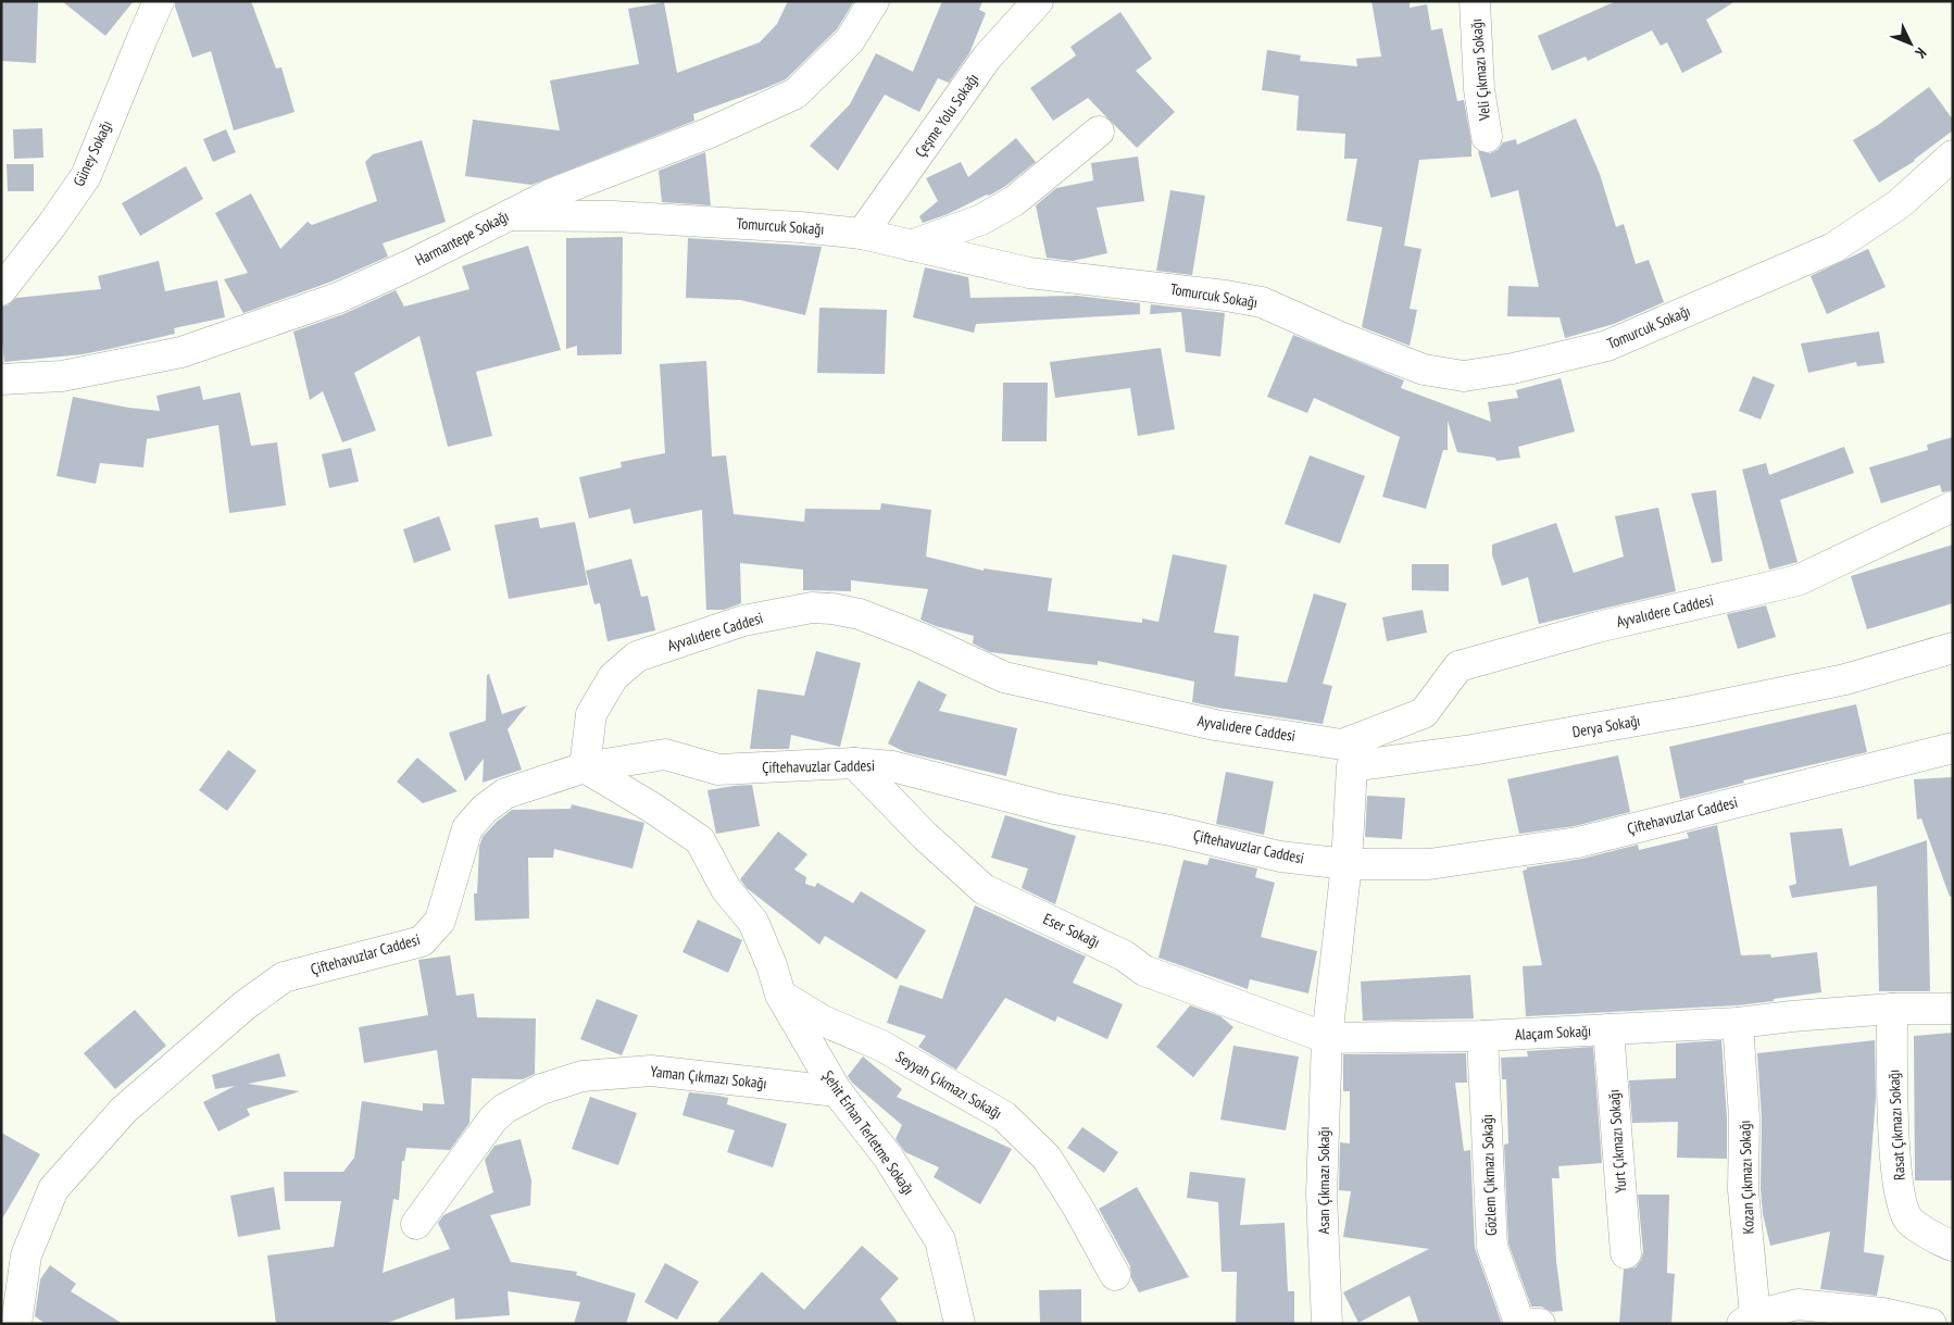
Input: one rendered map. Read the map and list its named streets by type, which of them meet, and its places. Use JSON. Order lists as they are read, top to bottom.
{
  "streets": {
    "street": [
      "Veli Çıkmazı Sokağı",
      "Çeşme Yolu Sokağı",
      "Güney Sokağı",
      "Tomurcuk Sokağı",
      "Harmantepe Sokağı",
      "Ayvalıdere Caddesi",
      "Derya Sokağı",
      "Çiftehavuzlar Caddesi",
      "Eser Sokağı",
      "Alaçam Sokağı",
      "Yaman Çıkmazı Sokağı",
      "Seyyah Çıkmazı Sokağı",
      "Rasat Çıkmazı Sokağı",
      "Şehit Erhan Terletme Sokağı",
      "Yurt Çıkmazı Sokağı",
      "Gözlem Çıkmazı Sokağı",
      "Kozan Çıkmazı Sokağı",
      "Asan Çıkmazı Sokağı"
    ]
  },
  "crossings": [
    ["Çeşme Yolu Sokağı", "Tomurcuk Sokağı"],
    ["Tomurcuk Sokağı", "Harmantepe Sokağı"],
    ["Ayvalıdere Caddesi", "Derya Sokağı"],
    ["Ayvalıdere Caddesi", "Çiftehavuzlar Caddesi"],
    ["Ayvalıdere Caddesi", "Şehit Erhan Terletme Sokağı"],
    ["Çiftehavuzlar Caddesi", "Eser Sokağı"],
    ["Çiftehavuzlar Caddesi", "Şehit Erhan Terletme Sokağı"],
    ["Eser Sokağı", "Alaçam Sokağı"],
    ["Eser Sokağı", "Asan Çıkmazı Sokağı"],
    ["Alaçam Sokağı", "Rasat Çıkmazı Sokağı"],
    ["Alaçam Sokağı", "Yurt Çıkmazı Sokağı"],
    ["Alaçam Sokağı", "Gözlem Çıkmazı Sokağı"],
    ["Alaçam Sokağı", "Kozan Çıkmazı Sokağı"],
    ["Alaçam Sokağı", "Asan Çıkmazı Sokağı"],
    ["Yaman Çıkmazı Sokağı", "Şehit Erhan Terletme Sokağı"],
    ["Seyyah Çıkmazı Sokağı", "Şehit Erhan Terletme Sokağı"]
  ],
  "north": "bottom right"
}
